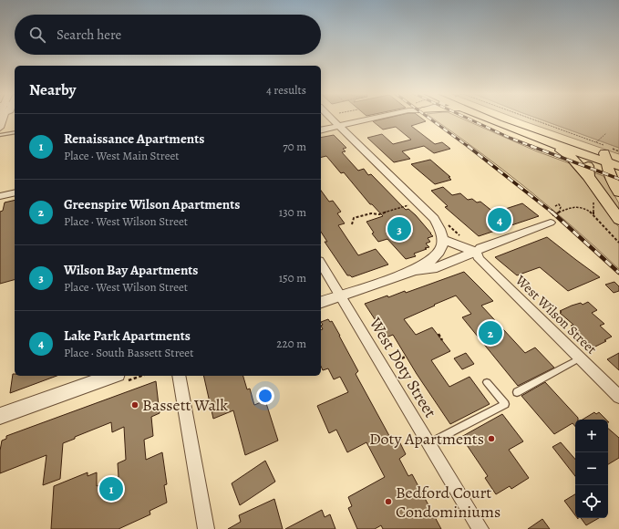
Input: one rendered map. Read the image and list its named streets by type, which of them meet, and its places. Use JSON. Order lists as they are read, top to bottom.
{
  "streets": {
    "street": ["West Wilson Street", "West Doty Street"]
  },
  "places": ["Bassett Walk", "Doty Apartments", "Bedford Court Condominiums"],
  "page": {
    "search": "Search here",
    "heading": ["Nearby", "4 results"],
    "list": [
      {
        "mark": "1",
        "name": "Renaissance Apartments",
        "note": "Place · West Main Street",
        "value": "70 m"
      },
      {
        "mark": "2",
        "name": "Greenspire Wilson Apartments",
        "note": "Place · West Wilson Street",
        "value": "130 m"
      },
      {
        "mark": "3",
        "name": "Wilson Bay Apartments",
        "note": "Place · West Wilson Street",
        "value": "150 m"
      },
      {
        "mark": "4",
        "name": "Lake Park Apartments",
        "note": "Place · South Bassett Street",
        "value": "220 m"
      }
    ],
    "pins": [
      "4",
      "3",
      "2",
      "1"
    ],
    "map_buttons": ["+", "−"]
  }
}
